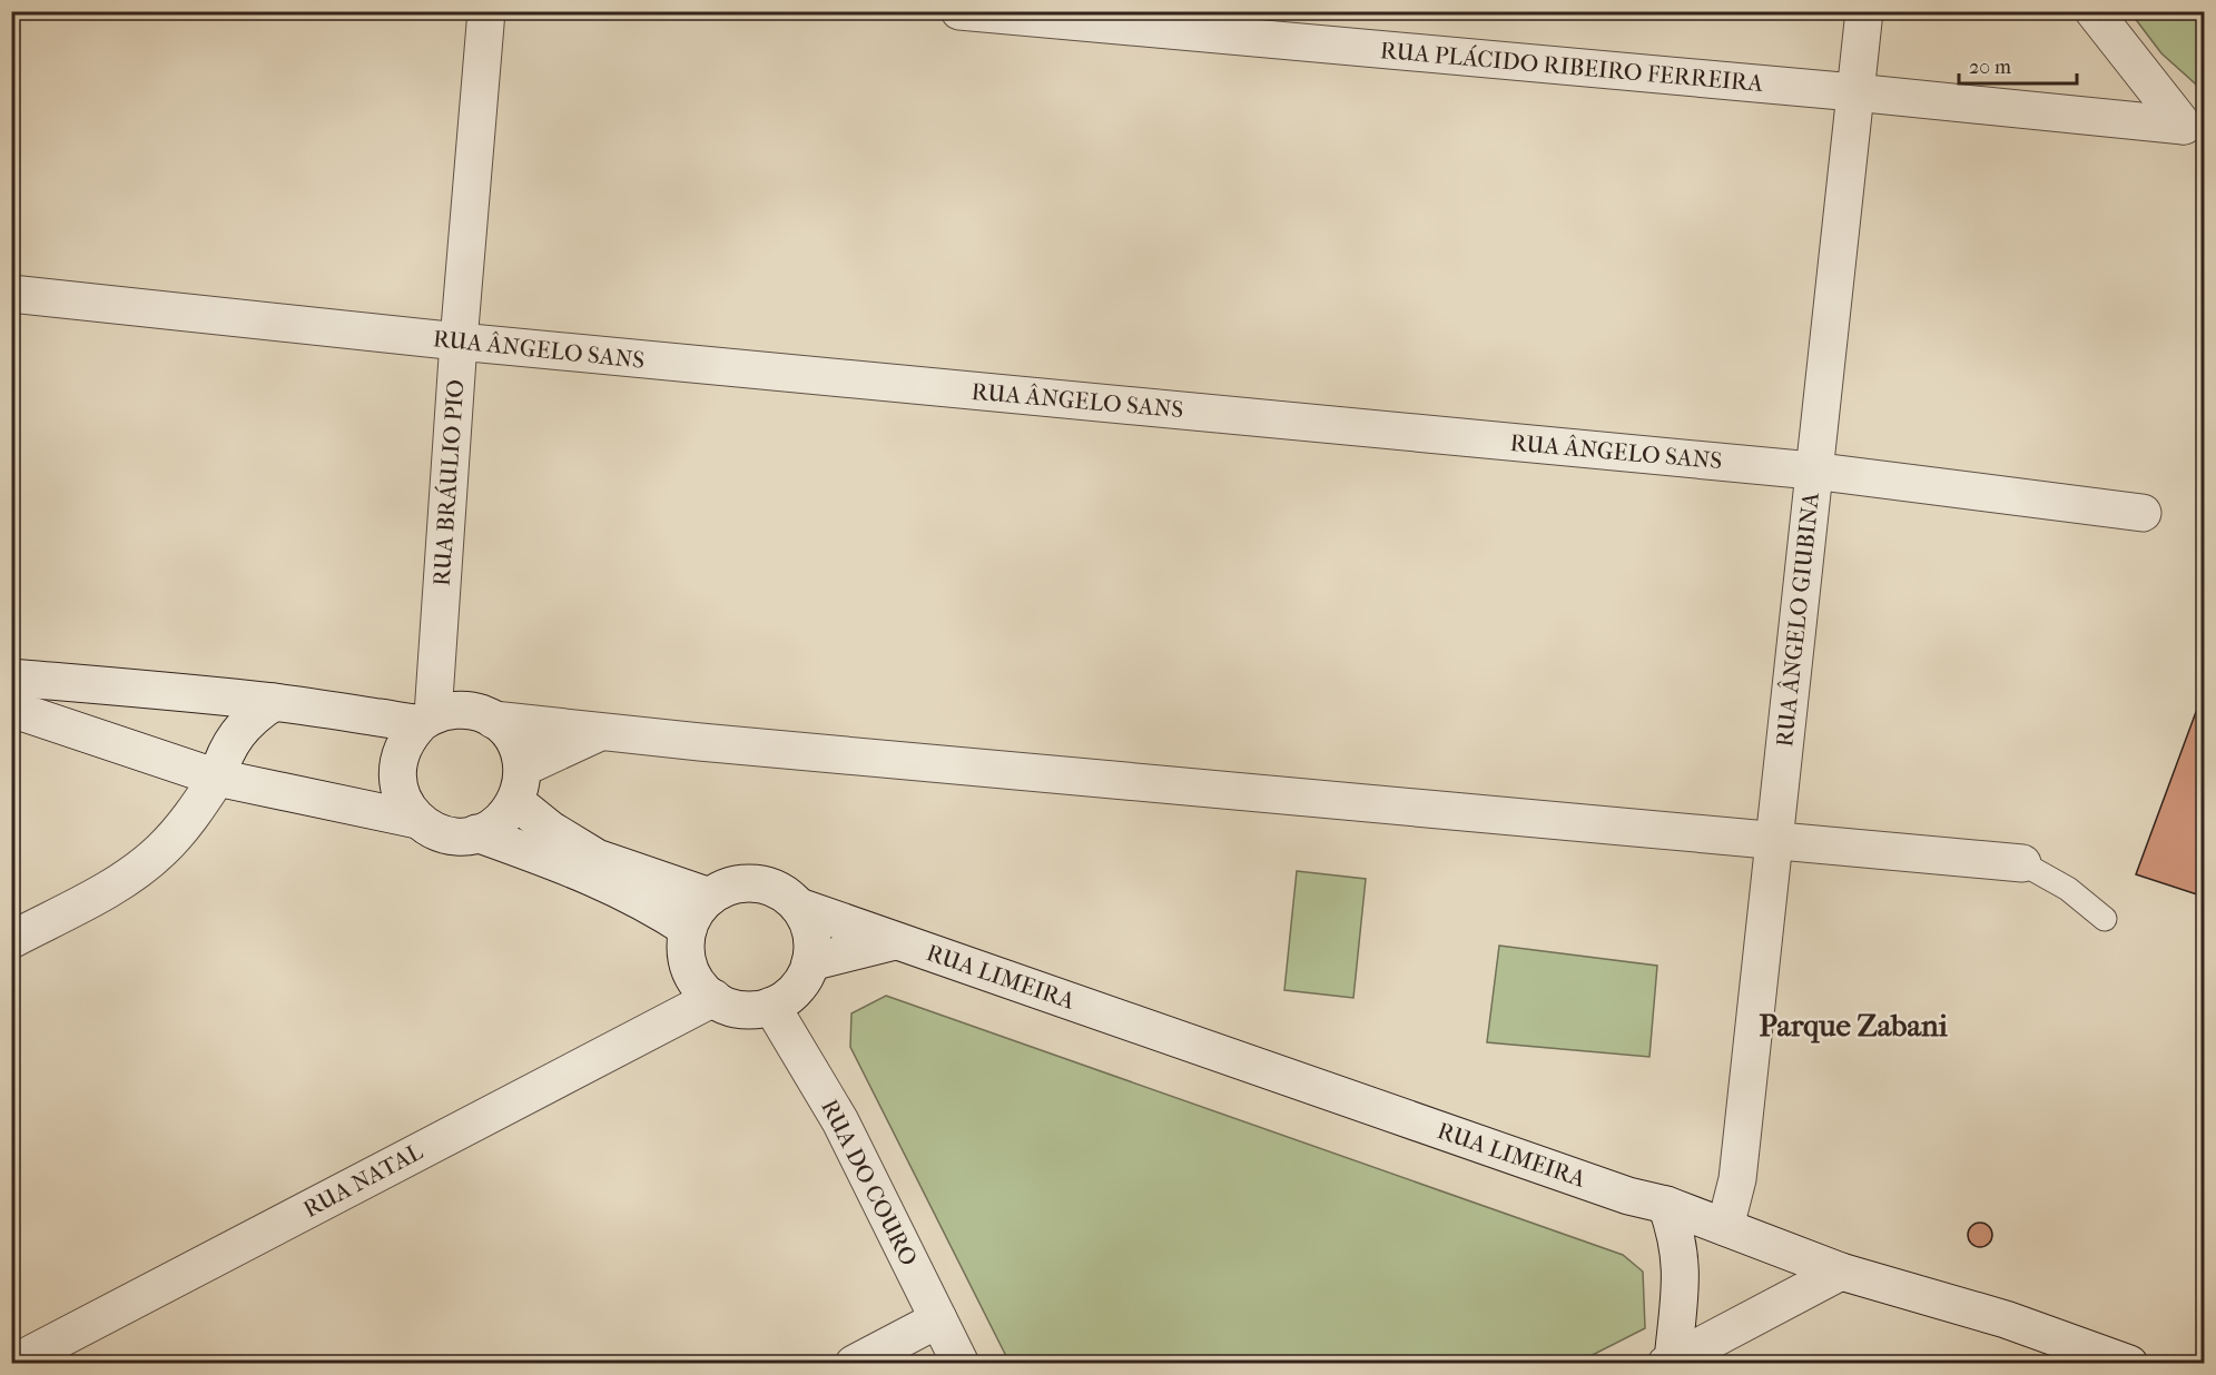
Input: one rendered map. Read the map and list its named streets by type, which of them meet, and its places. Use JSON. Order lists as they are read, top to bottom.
{
  "streets": {
    "street": [
      "RUA PLÁCIDO RIBEIRO FERREIRA",
      "RUA ÂNGELO SANS",
      "RUA BRÁULIO PIO",
      "RUA ÂNGELO GIUBINA",
      "RUA LIMEIRA",
      "RUA NATAL",
      "RUA DO COURO"
    ]
  },
  "crossings": [
    ["RUA PLÁCIDO RIBEIRO FERREIRA", "RUA ÂNGELO GIUBINA"],
    ["RUA ÂNGELO SANS", "RUA BRÁULIO PIO"],
    ["RUA ÂNGELO SANS", "RUA ÂNGELO GIUBINA"],
    ["RUA ÂNGELO GIUBINA", "RUA LIMEIRA"],
    ["RUA LIMEIRA", "RUA NATAL"],
    ["RUA LIMEIRA", "RUA DO COURO"],
    ["RUA NATAL", "RUA DO COURO"]
  ],
  "districts": ["Parque Zabani"],
  "scale_bar": "20 m"
}
